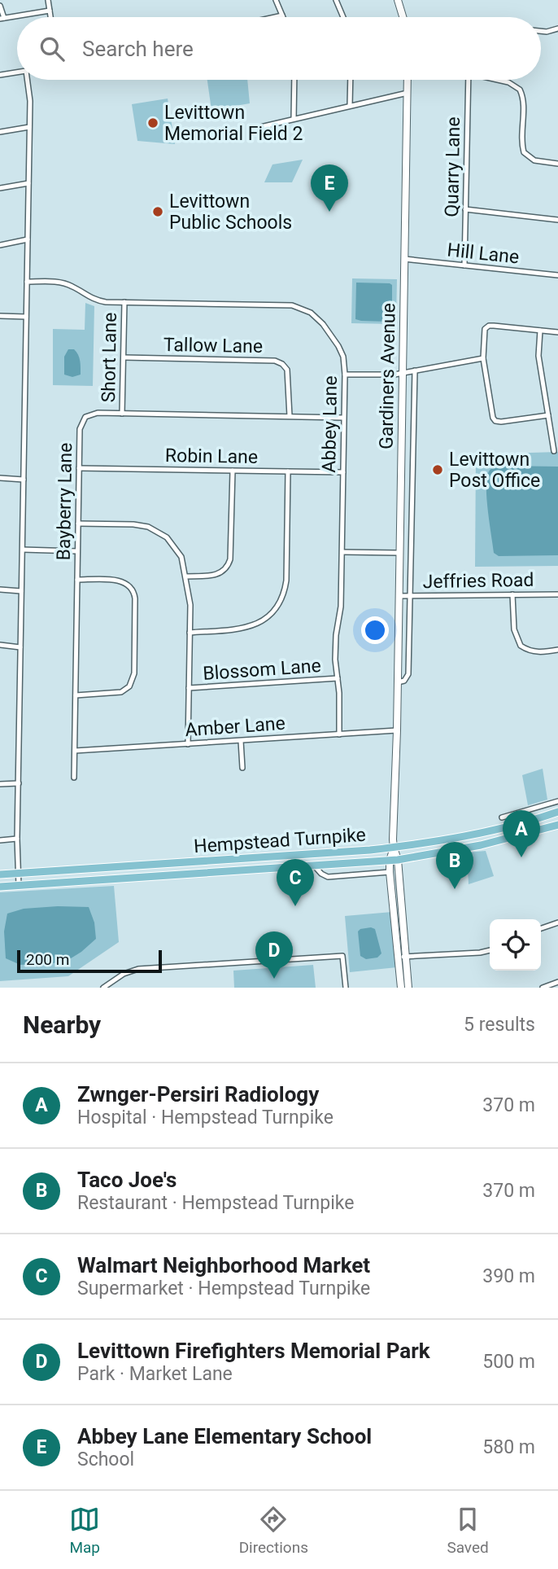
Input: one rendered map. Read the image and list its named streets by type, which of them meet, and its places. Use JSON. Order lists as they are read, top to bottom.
{
  "streets": {
    "main road": ["Gardiners Avenue", "Hempstead Turnpike"],
    "street": [
      "Quarry Lane",
      "Hill Lane",
      "Tallow Lane",
      "Short Lane",
      "Abbey Lane",
      "Robin Lane",
      "Bayberry Lane",
      "Jeffries Road",
      "Blossom Lane",
      "Amber Lane"
    ]
  },
  "crossings": [
    ["Quarry Lane", "Hill Lane"],
    ["Hill Lane", "Gardiners Avenue"],
    ["Tallow Lane", "Short Lane"],
    ["Tallow Lane", "Bayberry Lane"],
    ["Short Lane", "Abbey Lane"],
    ["Short Lane", "Bayberry Lane"],
    ["Gardiners Avenue", "Jeffries Road"],
    ["Gardiners Avenue", "Amber Lane"],
    ["Gardiners Avenue", "Hempstead Turnpike"],
    ["Abbey Lane", "Robin Lane"],
    ["Abbey Lane", "Bayberry Lane"],
    ["Abbey Lane", "Blossom Lane"],
    ["Abbey Lane", "Amber Lane"],
    ["Robin Lane", "Bayberry Lane"],
    ["Bayberry Lane", "Amber Lane"]
  ],
  "places": ["Levittown Memorial Field 2", "Levittown Public Schools", "Levittown Post Office"],
  "scale_bar": "200 m",
  "page": {
    "search": "Search here",
    "pins": [
      "E",
      "A",
      "B",
      "C",
      "D"
    ],
    "scale": "200 m",
    "heading": ["Nearby", "5 results"],
    "list": [
      {
        "mark": "A",
        "name": "Zwnger-Persiri Radiology",
        "note": "Hospital · Hempstead Turnpike",
        "value": "370 m"
      },
      {
        "mark": "B",
        "name": "Taco Joe's",
        "note": "Restaurant · Hempstead Turnpike",
        "value": "370 m"
      },
      {
        "mark": "C",
        "name": "Walmart Neighborhood Market",
        "note": "Supermarket · Hempstead Turnpike",
        "value": "390 m"
      },
      {
        "mark": "D",
        "name": "Levittown Firefighters Memorial Park",
        "note": "Park · Market Lane",
        "value": "500 m"
      },
      {
        "mark": "E",
        "name": "Abbey Lane Elementary School",
        "note": "School",
        "value": "580 m"
      }
    ],
    "nav": ["Map", "Directions", "Saved"]
  }
}
